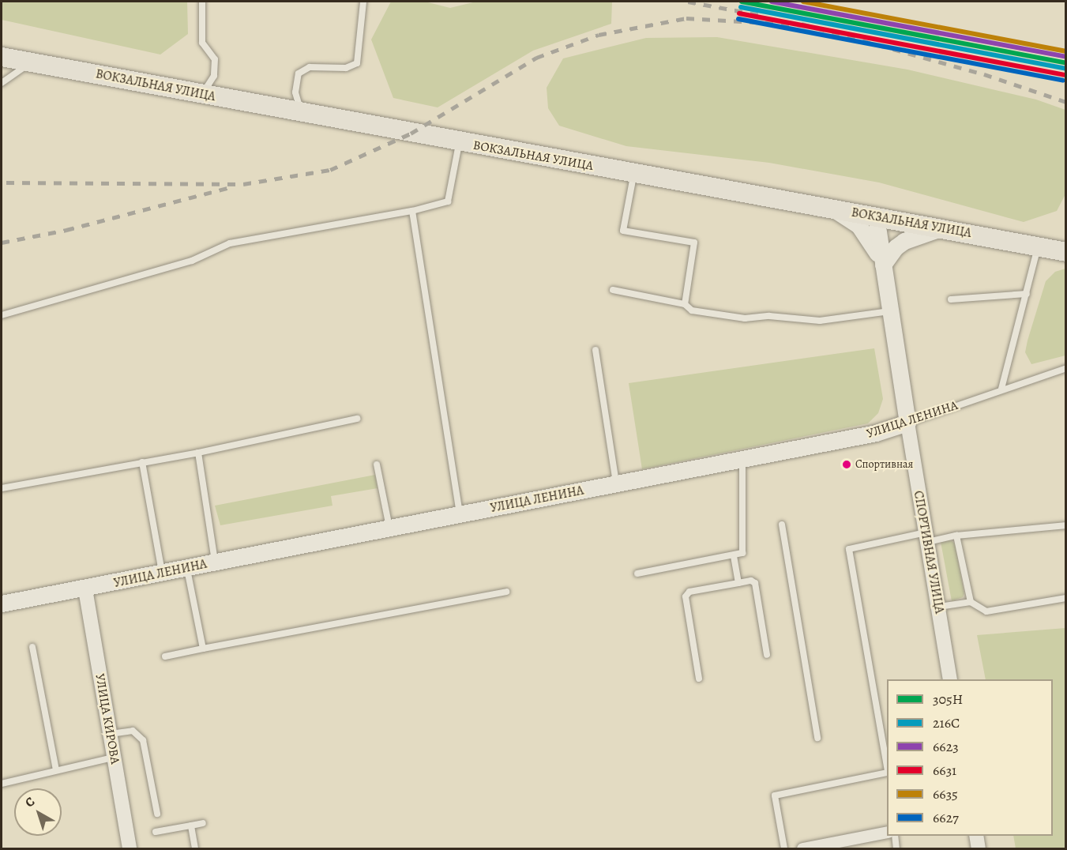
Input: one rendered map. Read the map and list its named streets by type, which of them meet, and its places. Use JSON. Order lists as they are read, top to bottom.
{
  "streets": {
    "highway": ["ВОКЗАЛЬНАЯ УЛИЦА"],
    "main road": ["УЛИЦА ЛЕНИНА"],
    "street": ["СПОРТИВНАЯ УЛИЦА", "УЛИЦА КИРОВА"]
  },
  "crossings": [
    ["УЛИЦА ЛЕНИНА", "СПОРТИВНАЯ УЛИЦА"],
    ["УЛИЦА ЛЕНИНА", "УЛИЦА КИРОВА"]
  ],
  "places": ["Спортивная"],
  "lines": [
    "transit line 305Н",
    "transit line 6623",
    "transit line 6635",
    "transit line 216С",
    "transit line 6631",
    "transit line 6627"
  ],
  "legend": [
    "305Н",
    "216С",
    "6623",
    "6631",
    "6635",
    "6627"
  ],
  "north": "top left"
}
